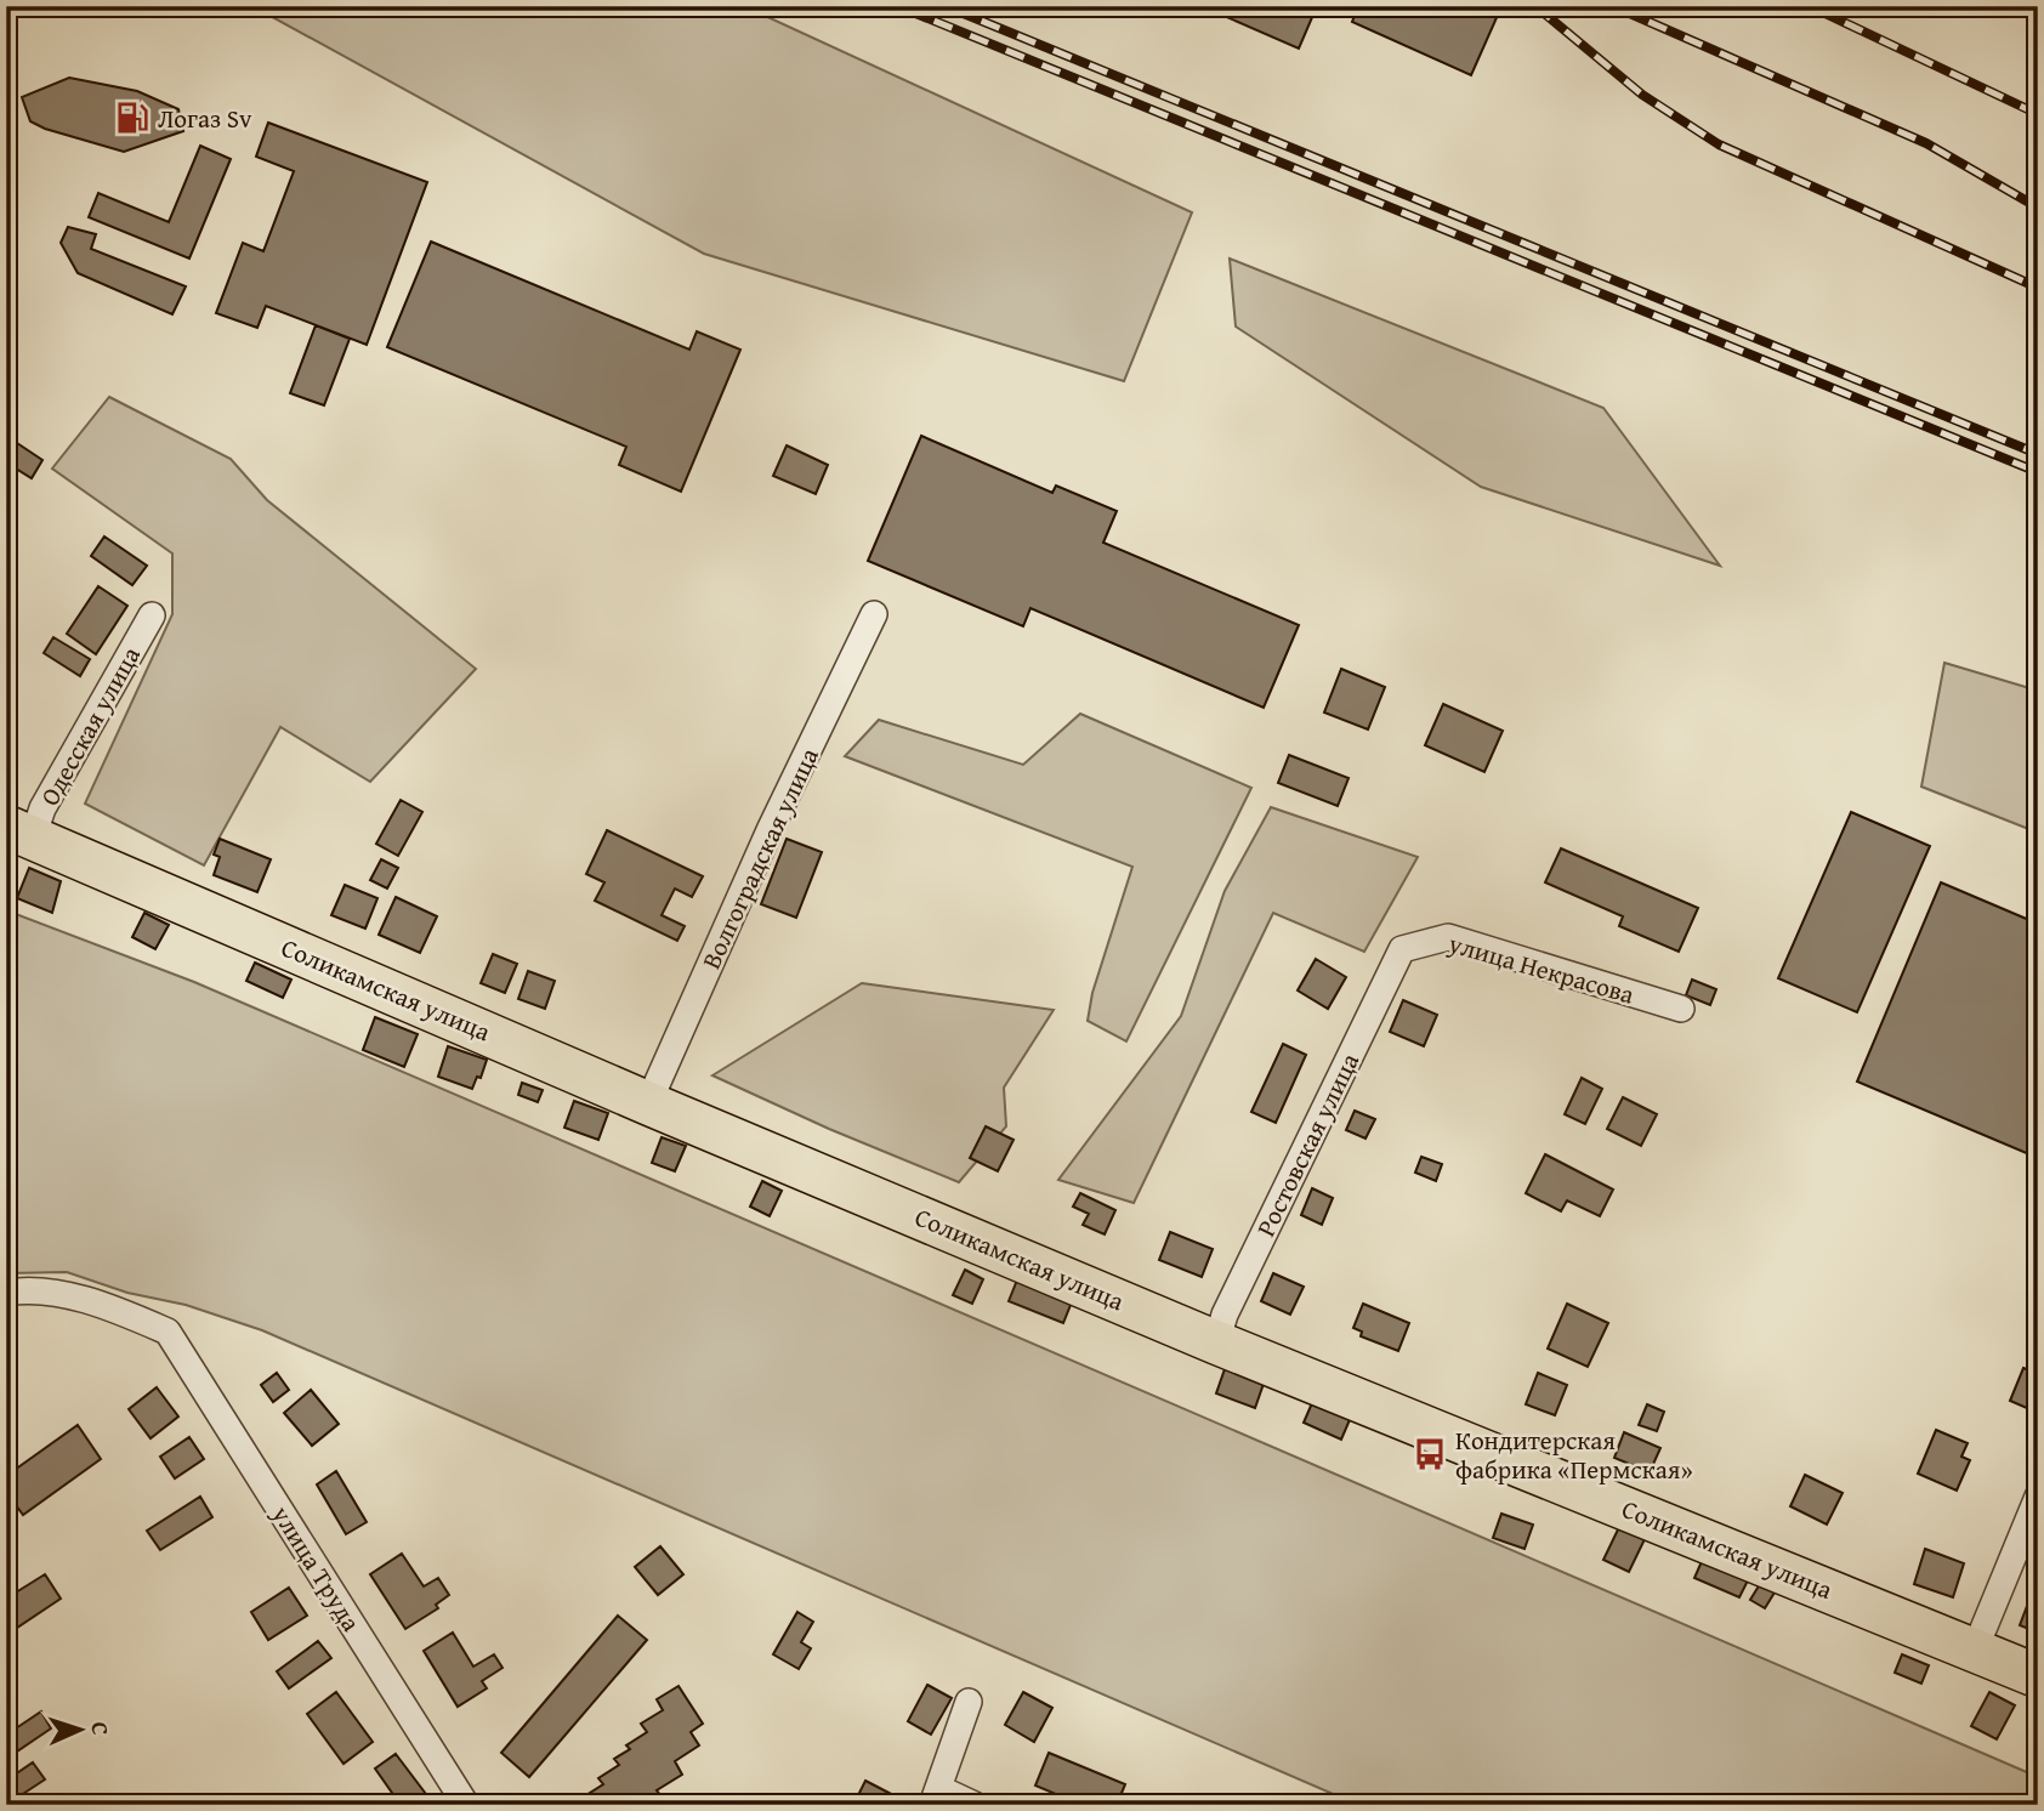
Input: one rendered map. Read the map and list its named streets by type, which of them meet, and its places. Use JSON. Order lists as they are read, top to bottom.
{
  "streets": {
    "main road": ["Соликамская улица"],
    "street": [
      "Одесская улица",
      "Волгоградская улица",
      "улица Некрасова",
      "Ростовская улица",
      "улица Труда"
    ]
  },
  "crossings": [
    ["Одесская улица", "Соликамская улица"],
    ["Волгоградская улица", "Соликамская улица"],
    ["улица Некрасова", "Ростовская улица"],
    ["Соликамская улица", "Ростовская улица"]
  ],
  "places": {
    "fuel station": ["Логаз Sv"],
    "bus stop": ["Кондитерская фабрика «Пермская»"]
  },
  "north": "right"
}
